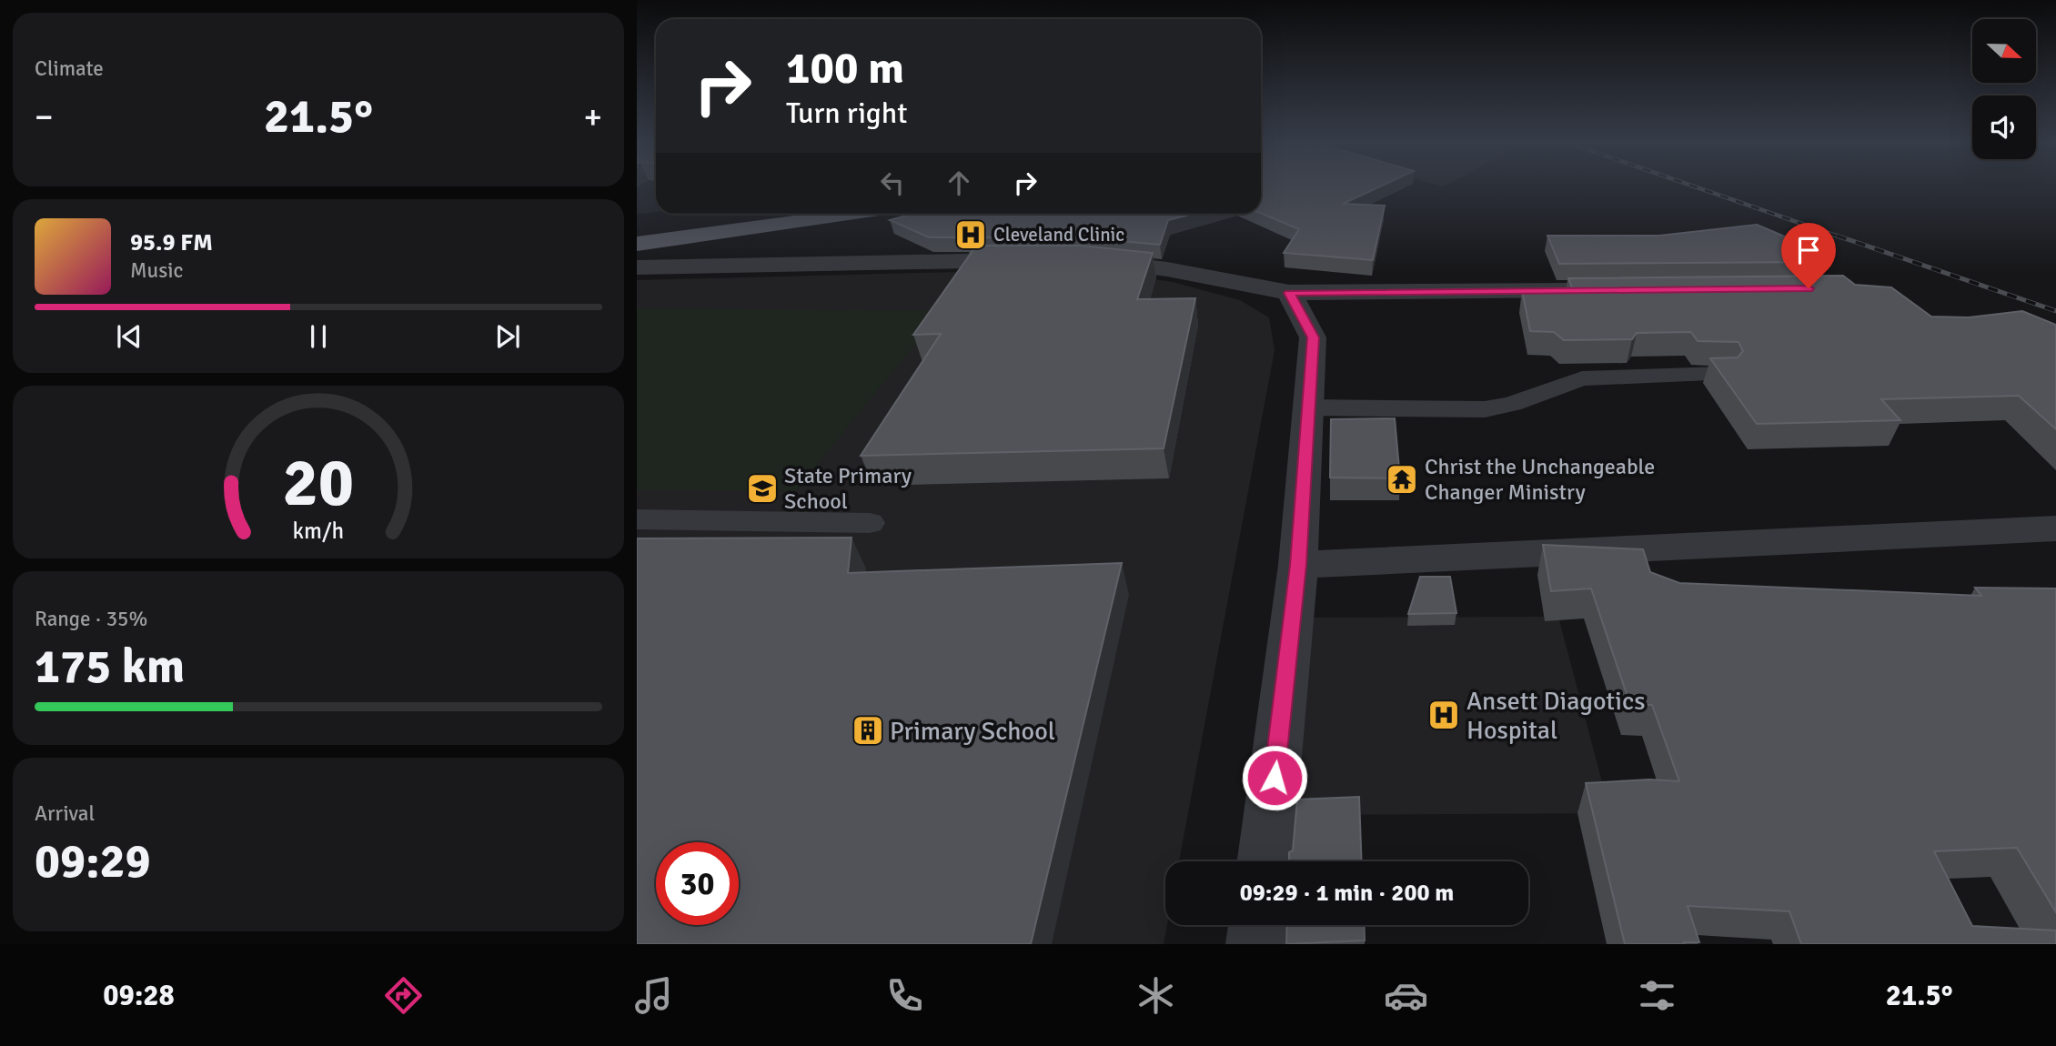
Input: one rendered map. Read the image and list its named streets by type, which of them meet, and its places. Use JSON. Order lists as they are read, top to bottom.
{
  "places": {
    "hospital": ["Cleveland Clinic", "Ansett Diagotics Hospital"],
    "temple": ["Christ the Unchangeable Changer Ministry"],
    "school or university": ["State Primary School"],
    "building": ["Primary School"]
  },
  "north": "right",
  "page": {
    "tile": [
      "Climate",
      ["Range · 35%", "175 km"],
      ["Arrival", "09:29"]
    ],
    "turn": ["100 m", "Turn right"],
    "heat": ["−", "21.5°", "+"],
    "song": ["95.9 FM", "Music"],
    "limit": "30",
    "trip": "09:29 · 1 min · 200 m",
    "tabs": ["09:28", "21.5°"],
    "gauge": ["20", "km/h"]
  }
}
